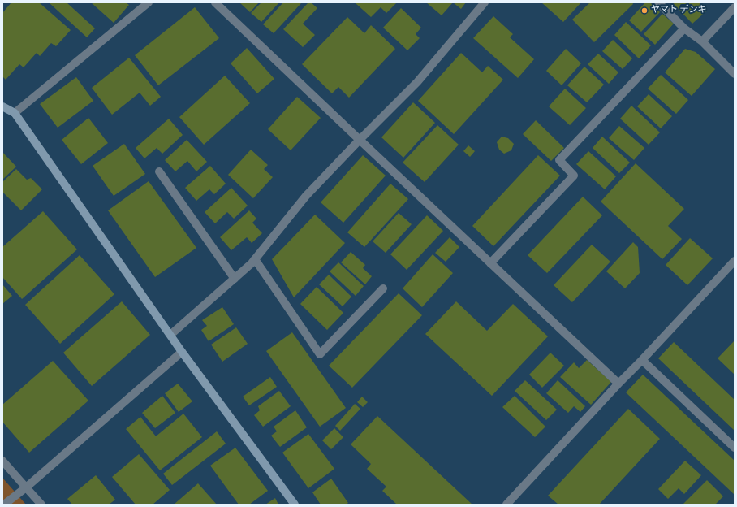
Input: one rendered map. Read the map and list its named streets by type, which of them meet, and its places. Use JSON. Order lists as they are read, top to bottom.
{
  "places": ["ヤマト デンキ"]
}
